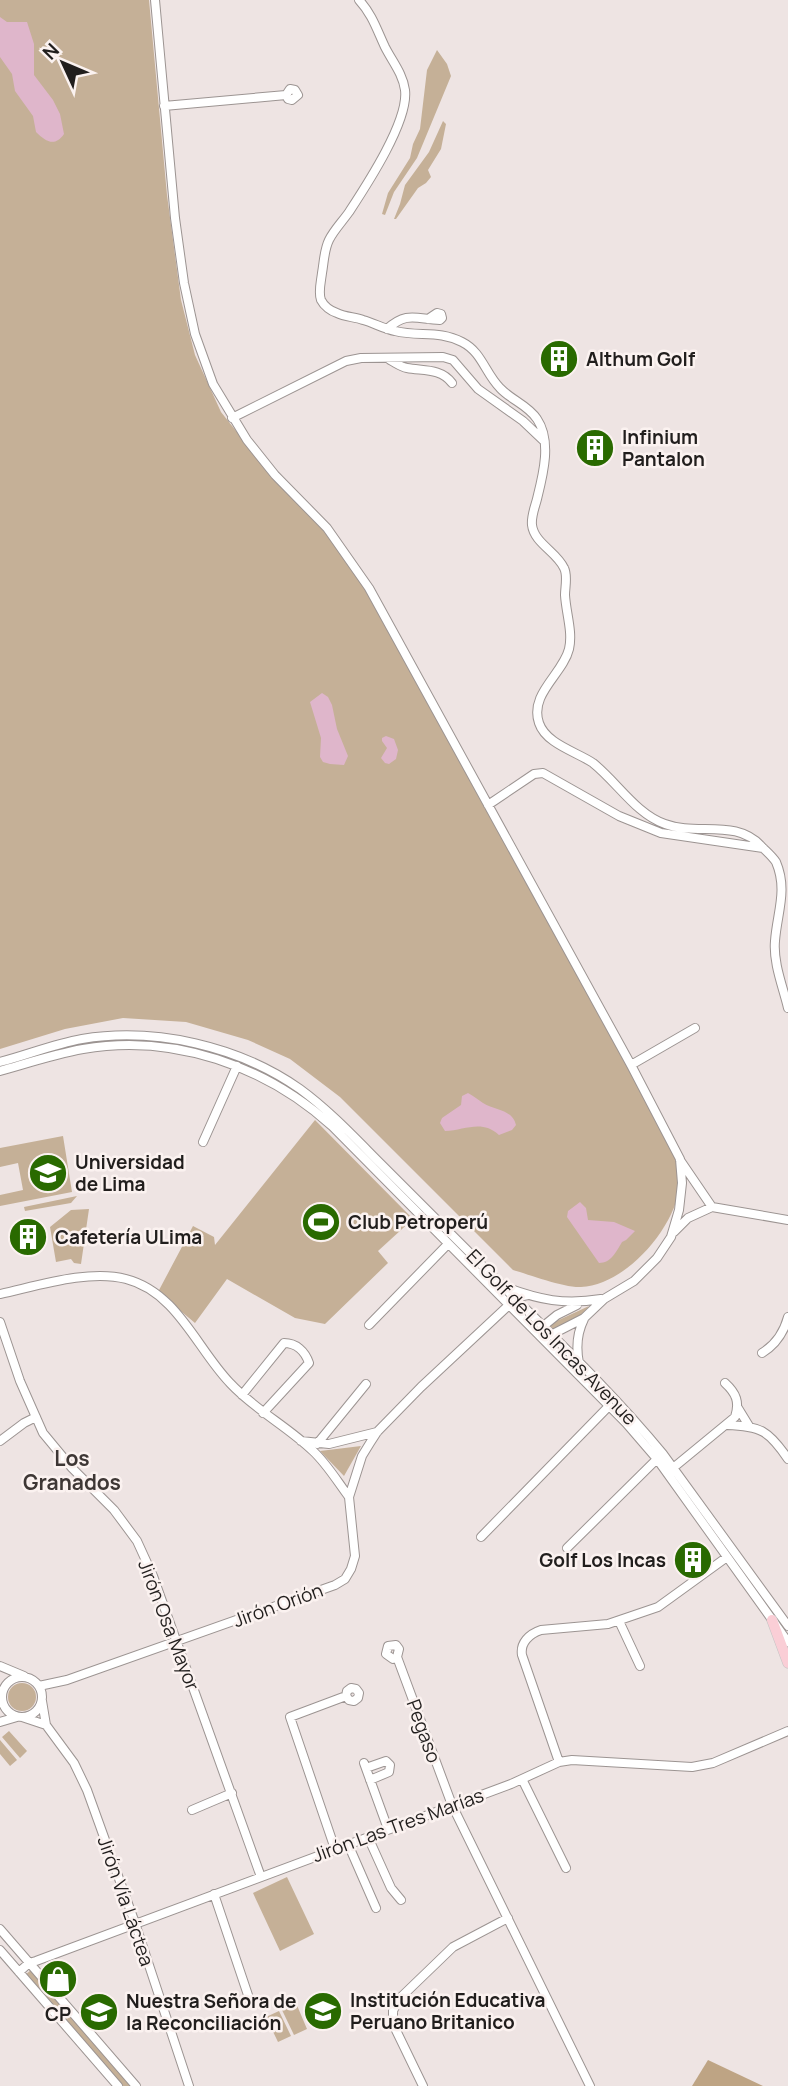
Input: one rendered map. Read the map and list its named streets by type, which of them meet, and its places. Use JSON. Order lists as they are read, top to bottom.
{
  "streets": {
    "street": [
      "El Golf de Los Incas Avenue",
      "Jirón Orión",
      "Jirón Osa Mayor",
      "Pegaso",
      "Jirón Las Tres Marías",
      "Jirón Vía Láctea"
    ]
  },
  "crossings": [
    ["El Golf de Los Incas Avenue", "Jirón Orión"],
    ["Jirón Orión", "Jirón Osa Mayor"],
    ["Jirón Orión", "Jirón Vía Láctea"],
    ["Jirón Osa Mayor", "Jirón Las Tres Marías"],
    ["Pegaso", "Jirón Las Tres Marías"],
    ["Jirón Las Tres Marías", "Jirón Vía Láctea"]
  ],
  "districts": ["Los Granados"],
  "places": {
    "building": [
      "Althum Golf",
      "Infinium Pantalon",
      "Cafetería ULima",
      "Golf Los Incas"
    ],
    "school or university": ["Universidad de Lima", "Institución Educativa Peruano Britanico", "Nuestra Señora de la Reconciliación"],
    "sports": ["Club Petroperú"],
    "shop": ["CP"]
  },
  "north": "top left"
}
